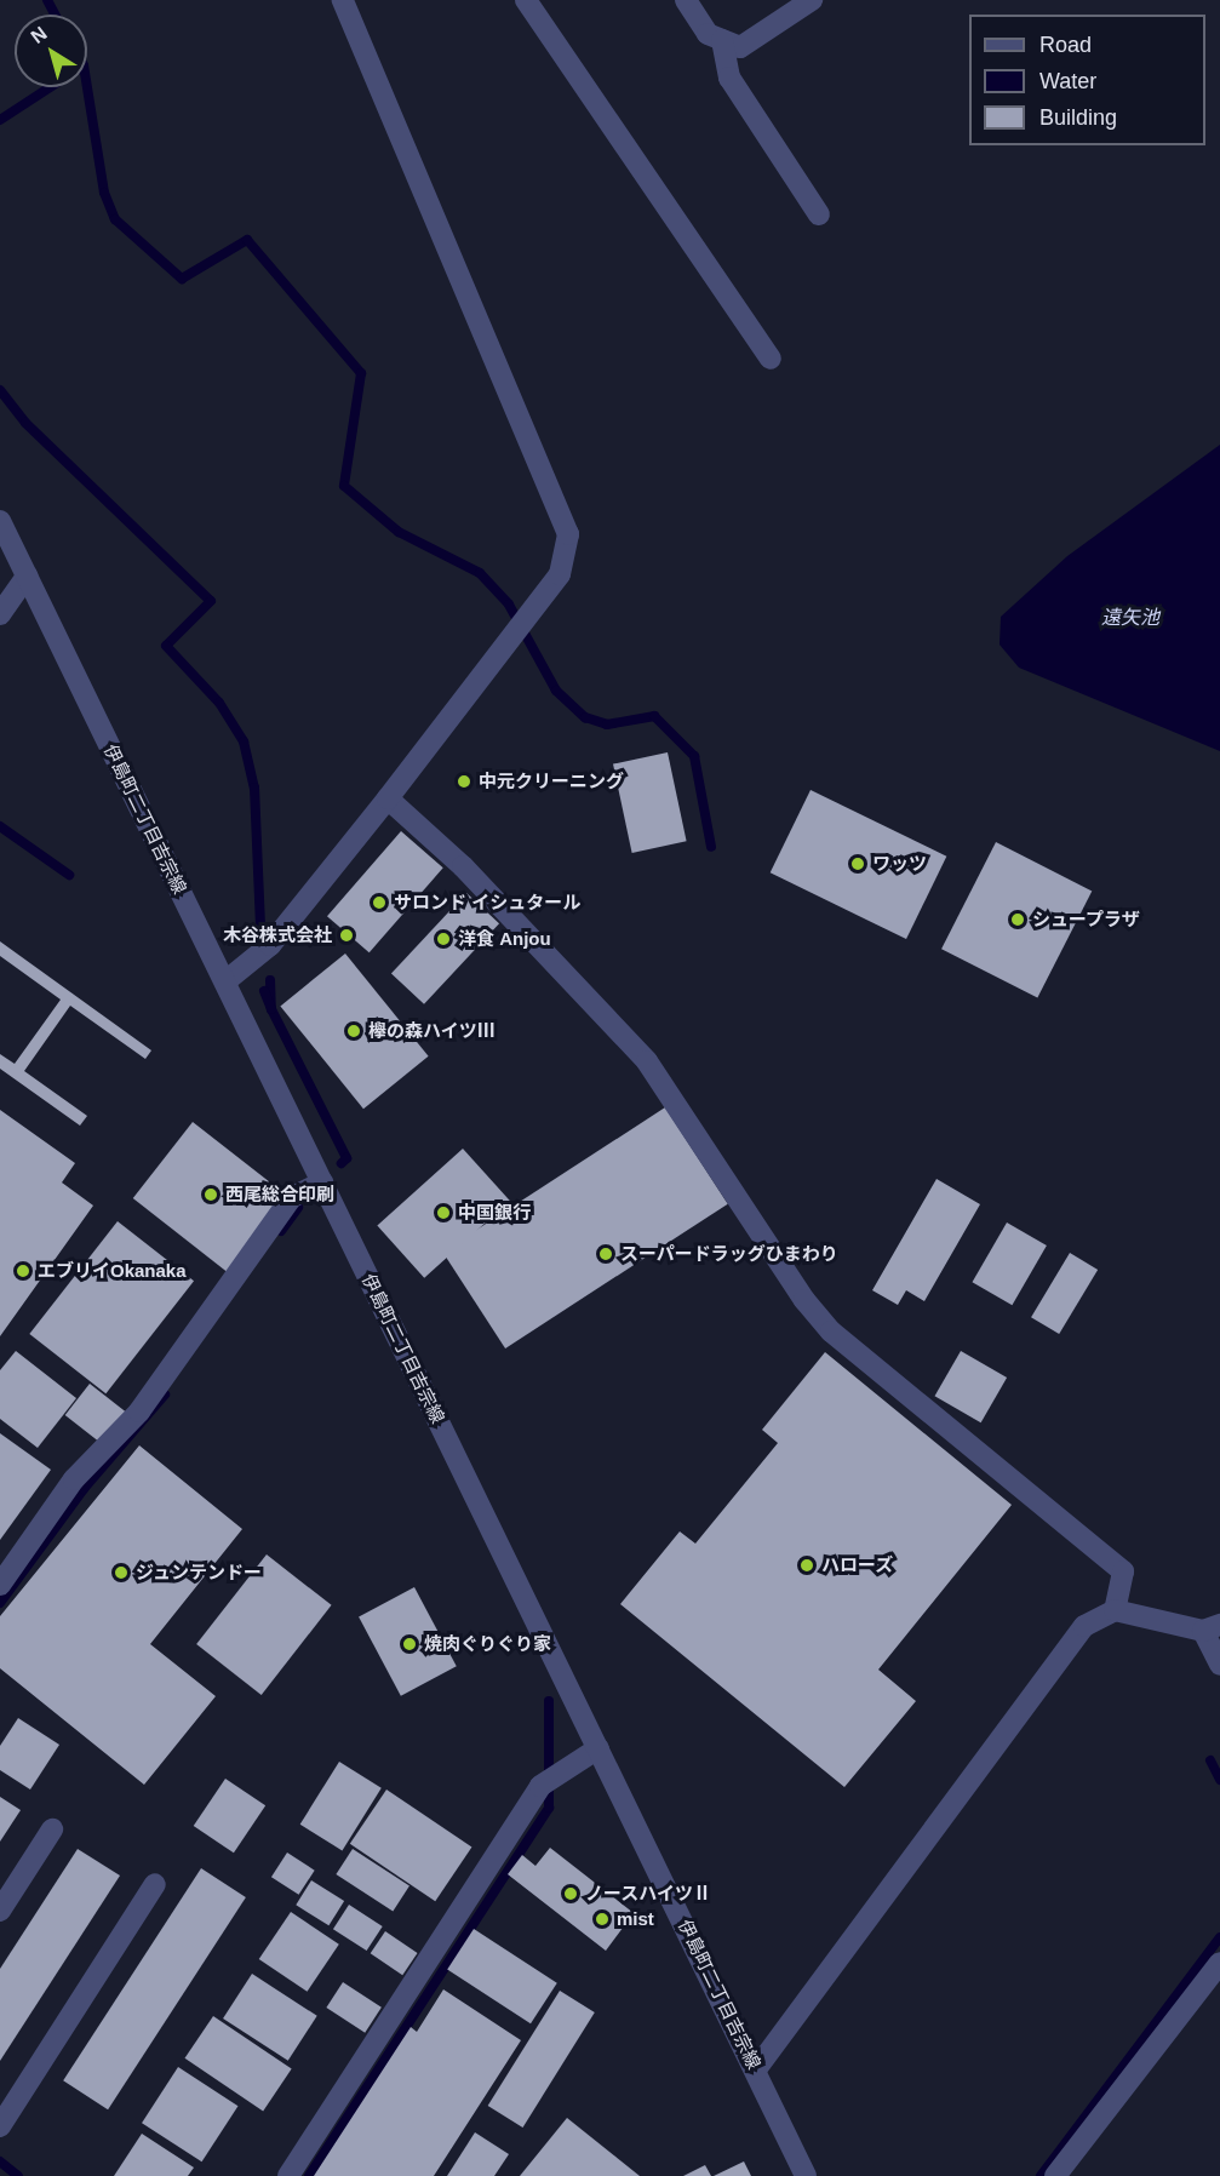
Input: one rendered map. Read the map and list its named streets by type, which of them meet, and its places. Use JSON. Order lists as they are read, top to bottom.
{
  "streets": {
    "street": ["伊島町二丁目吉宗線"]
  },
  "water": ["遠矢池"],
  "places": [
    "中元クリーニング",
    "ワッツ",
    "サロンド イシュタール",
    "シュープラザ",
    "木谷株式会社",
    "洋食 Anjou",
    "欅の森ハイツⅢ",
    "西尾総合印刷",
    "中国銀行",
    "スーパードラッグひまわり",
    "エブリイOkanaka",
    "ハローズ",
    "ジュンテンドー",
    "焼肉ぐりぐり家",
    "ノースハイツⅡ",
    "mist"
  ],
  "legend": ["Road", "Water", "Building"],
  "north": "top left"
}
